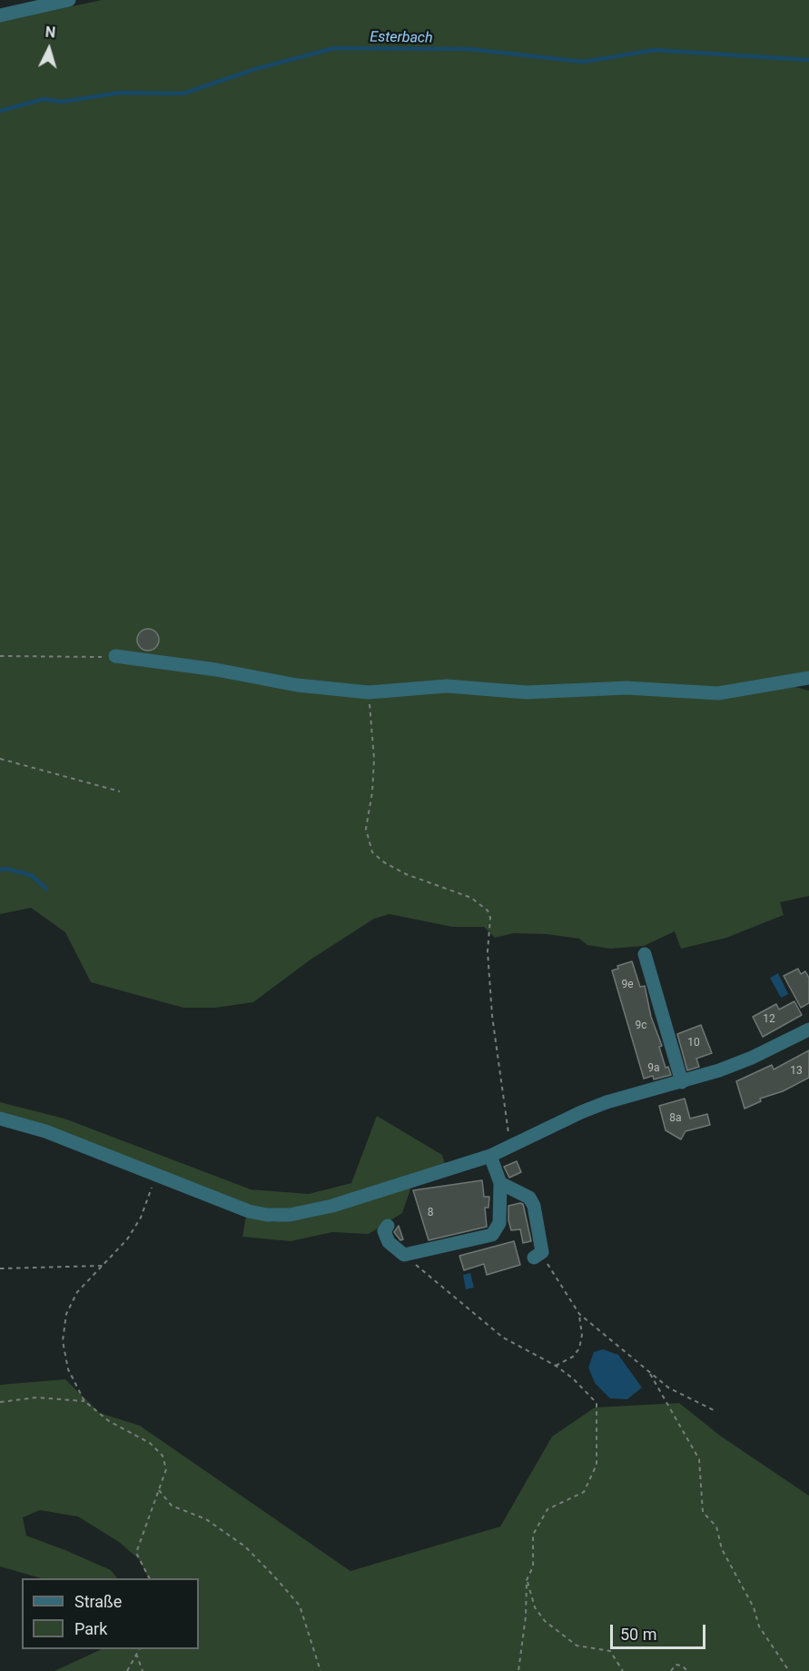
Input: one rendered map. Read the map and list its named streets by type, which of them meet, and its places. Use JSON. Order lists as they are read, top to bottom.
{
  "water": ["Esterbach"],
  "house_numbers": [
    "9e",
    "12",
    "9c",
    "10",
    "9a",
    "13",
    "8a",
    "8"
  ],
  "legend": ["Straße", "Park"],
  "scale_bar": "50 m",
  "north": "top"
}
